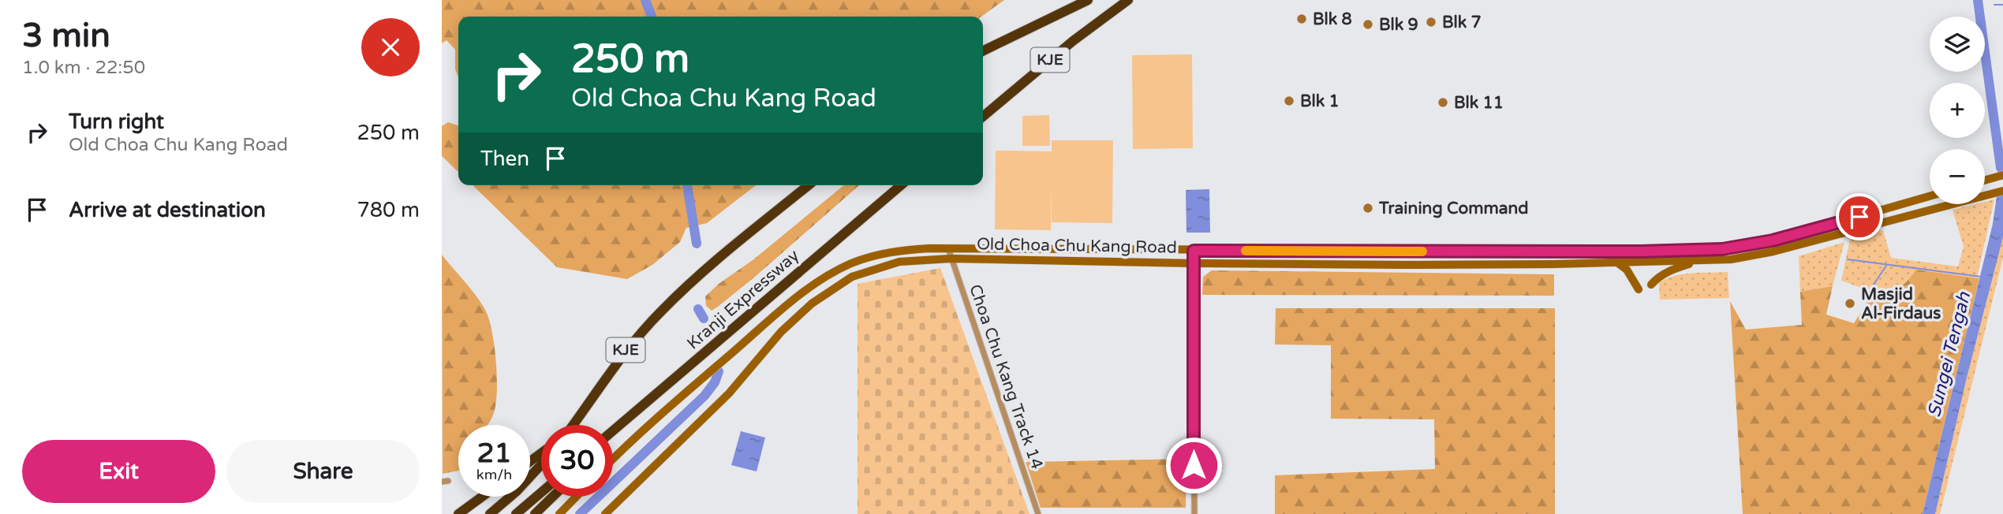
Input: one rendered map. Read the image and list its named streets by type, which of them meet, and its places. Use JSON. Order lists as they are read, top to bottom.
{
  "streets": {
    "highway": ["KJE", "Kranji Expressway"],
    "main road": ["Old Choa Chu Kang Road"],
    "street": ["Choa Chu Kang Track 14"]
  },
  "crossings": [
    ["Old Choa Chu Kang Road", "Choa Chu Kang Track 14"]
  ],
  "water": ["Sungei Tengah"],
  "places": [
    "Blk 8",
    "Blk 7",
    "Blk 9",
    "Blk 1",
    "Blk 11",
    "Training Command",
    "Masjid Al-Firdaus"
  ],
  "page": {
    "heading": ["3 min", "1.0 km · 22:50"],
    "map_buttons": ["+", "−"],
    "turn": ["250 m", "Old Choa Chu Kang Road"],
    "list": [
      {
        "name": "Turn right",
        "note": "Old Choa Chu Kang Road",
        "value": "250 m"
      },
      {
        "name": "Arrive at destination",
        "value": "780 m"
      }
    ],
    "then": "Then",
    "speed": "21 km/h",
    "limit": "30",
    "buttons": ["Exit", "Share"]
  }
}
